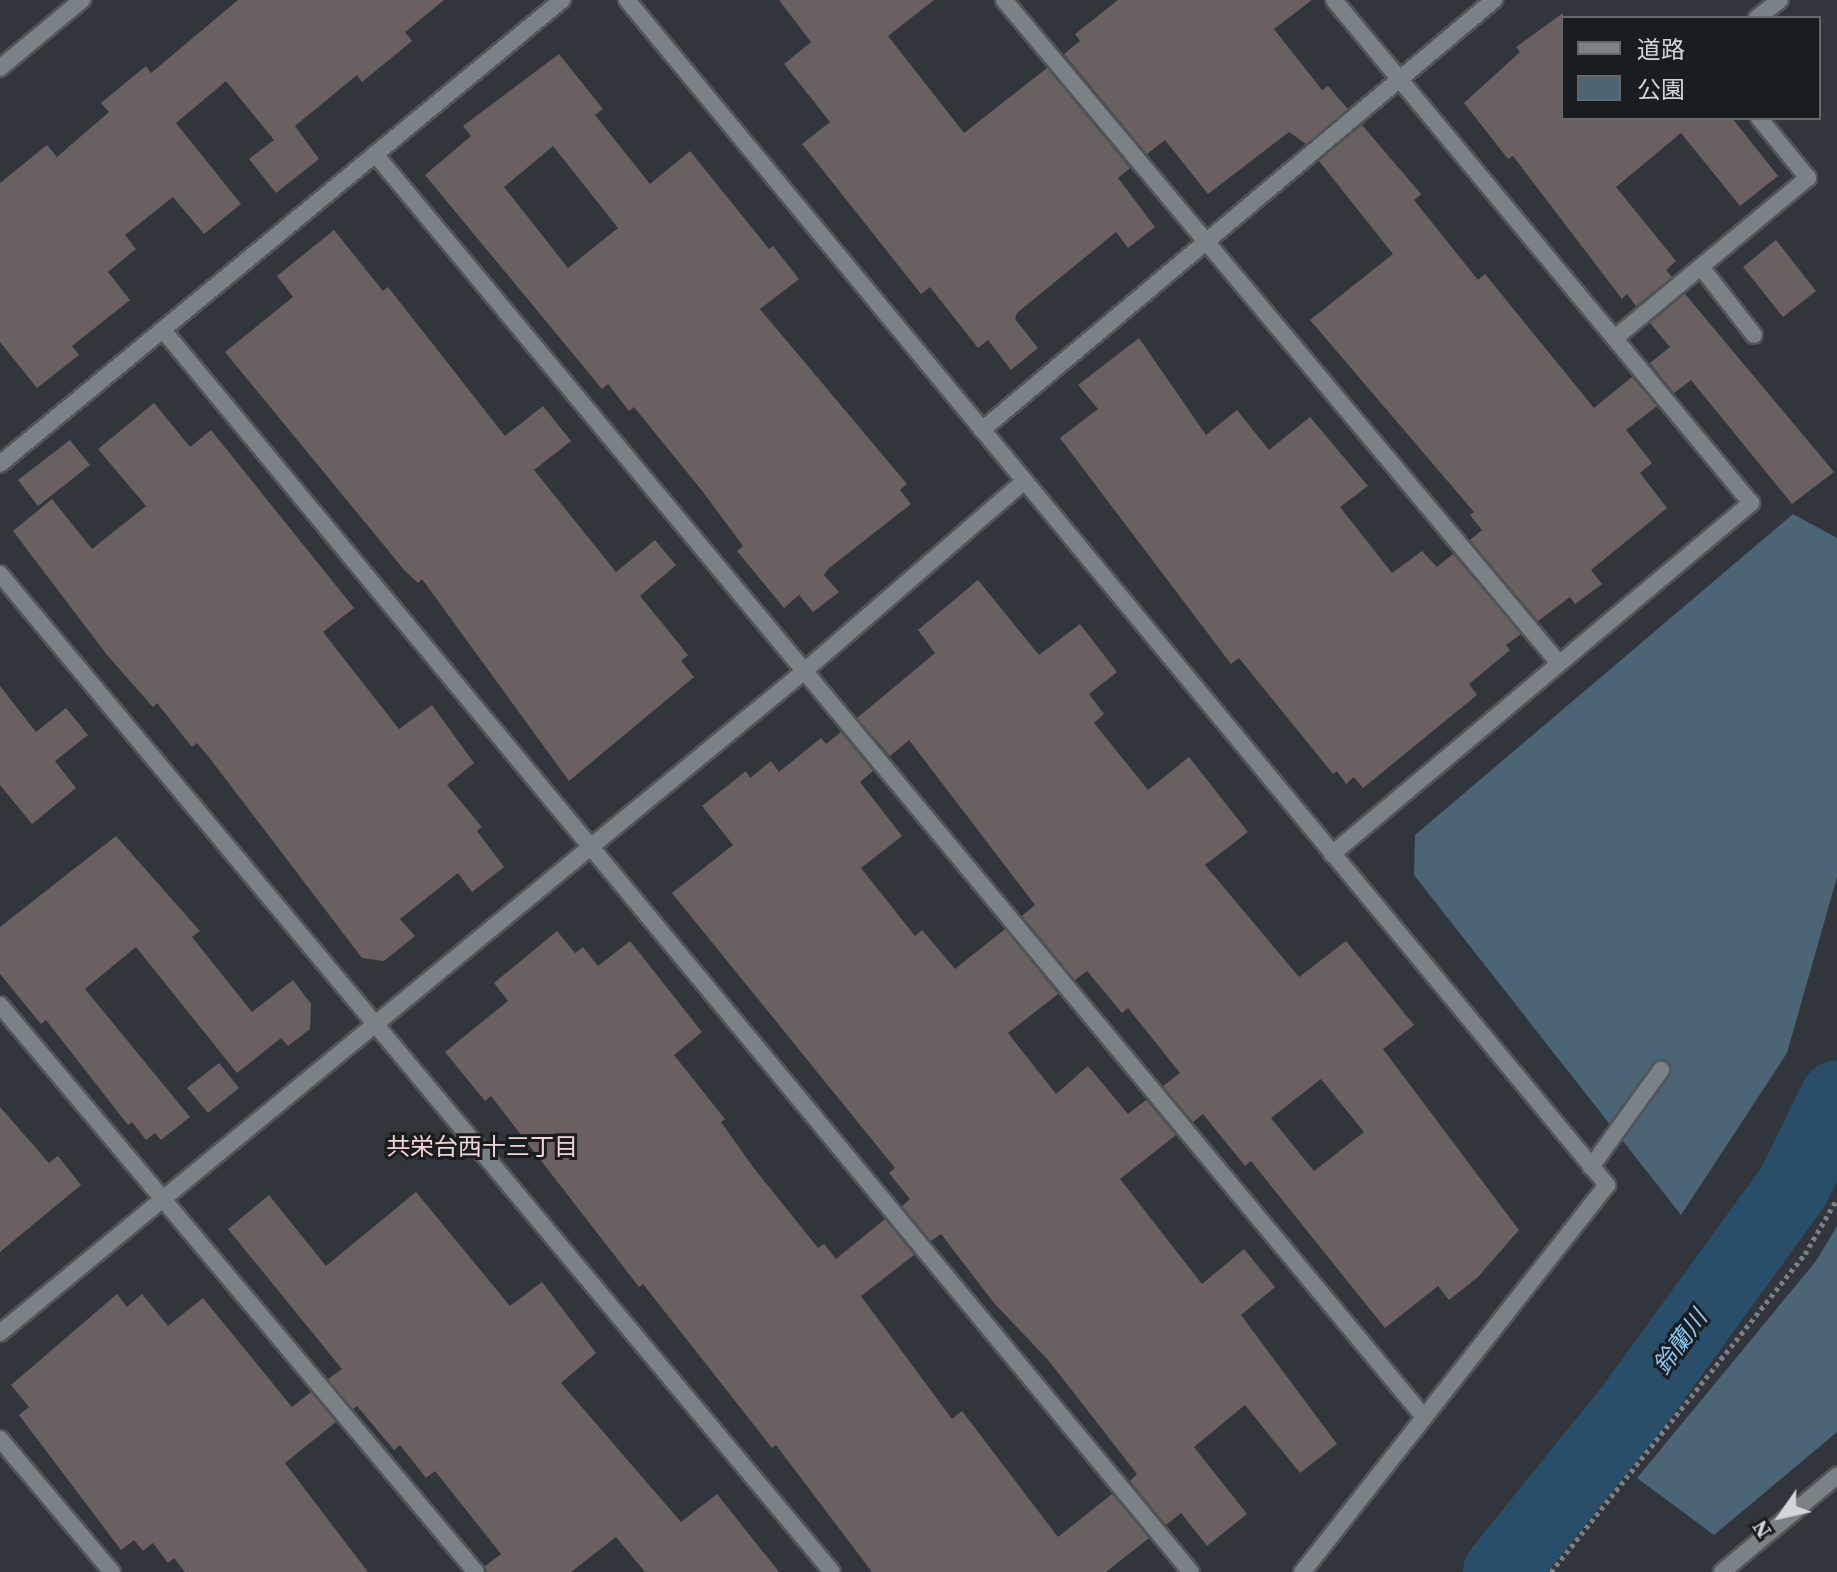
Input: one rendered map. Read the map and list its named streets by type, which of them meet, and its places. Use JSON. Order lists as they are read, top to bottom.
{
  "districts": ["共栄台西十三丁目"],
  "water": ["鈴蘭川"],
  "legend": ["道路", "公園"],
  "north": "bottom left"
}
